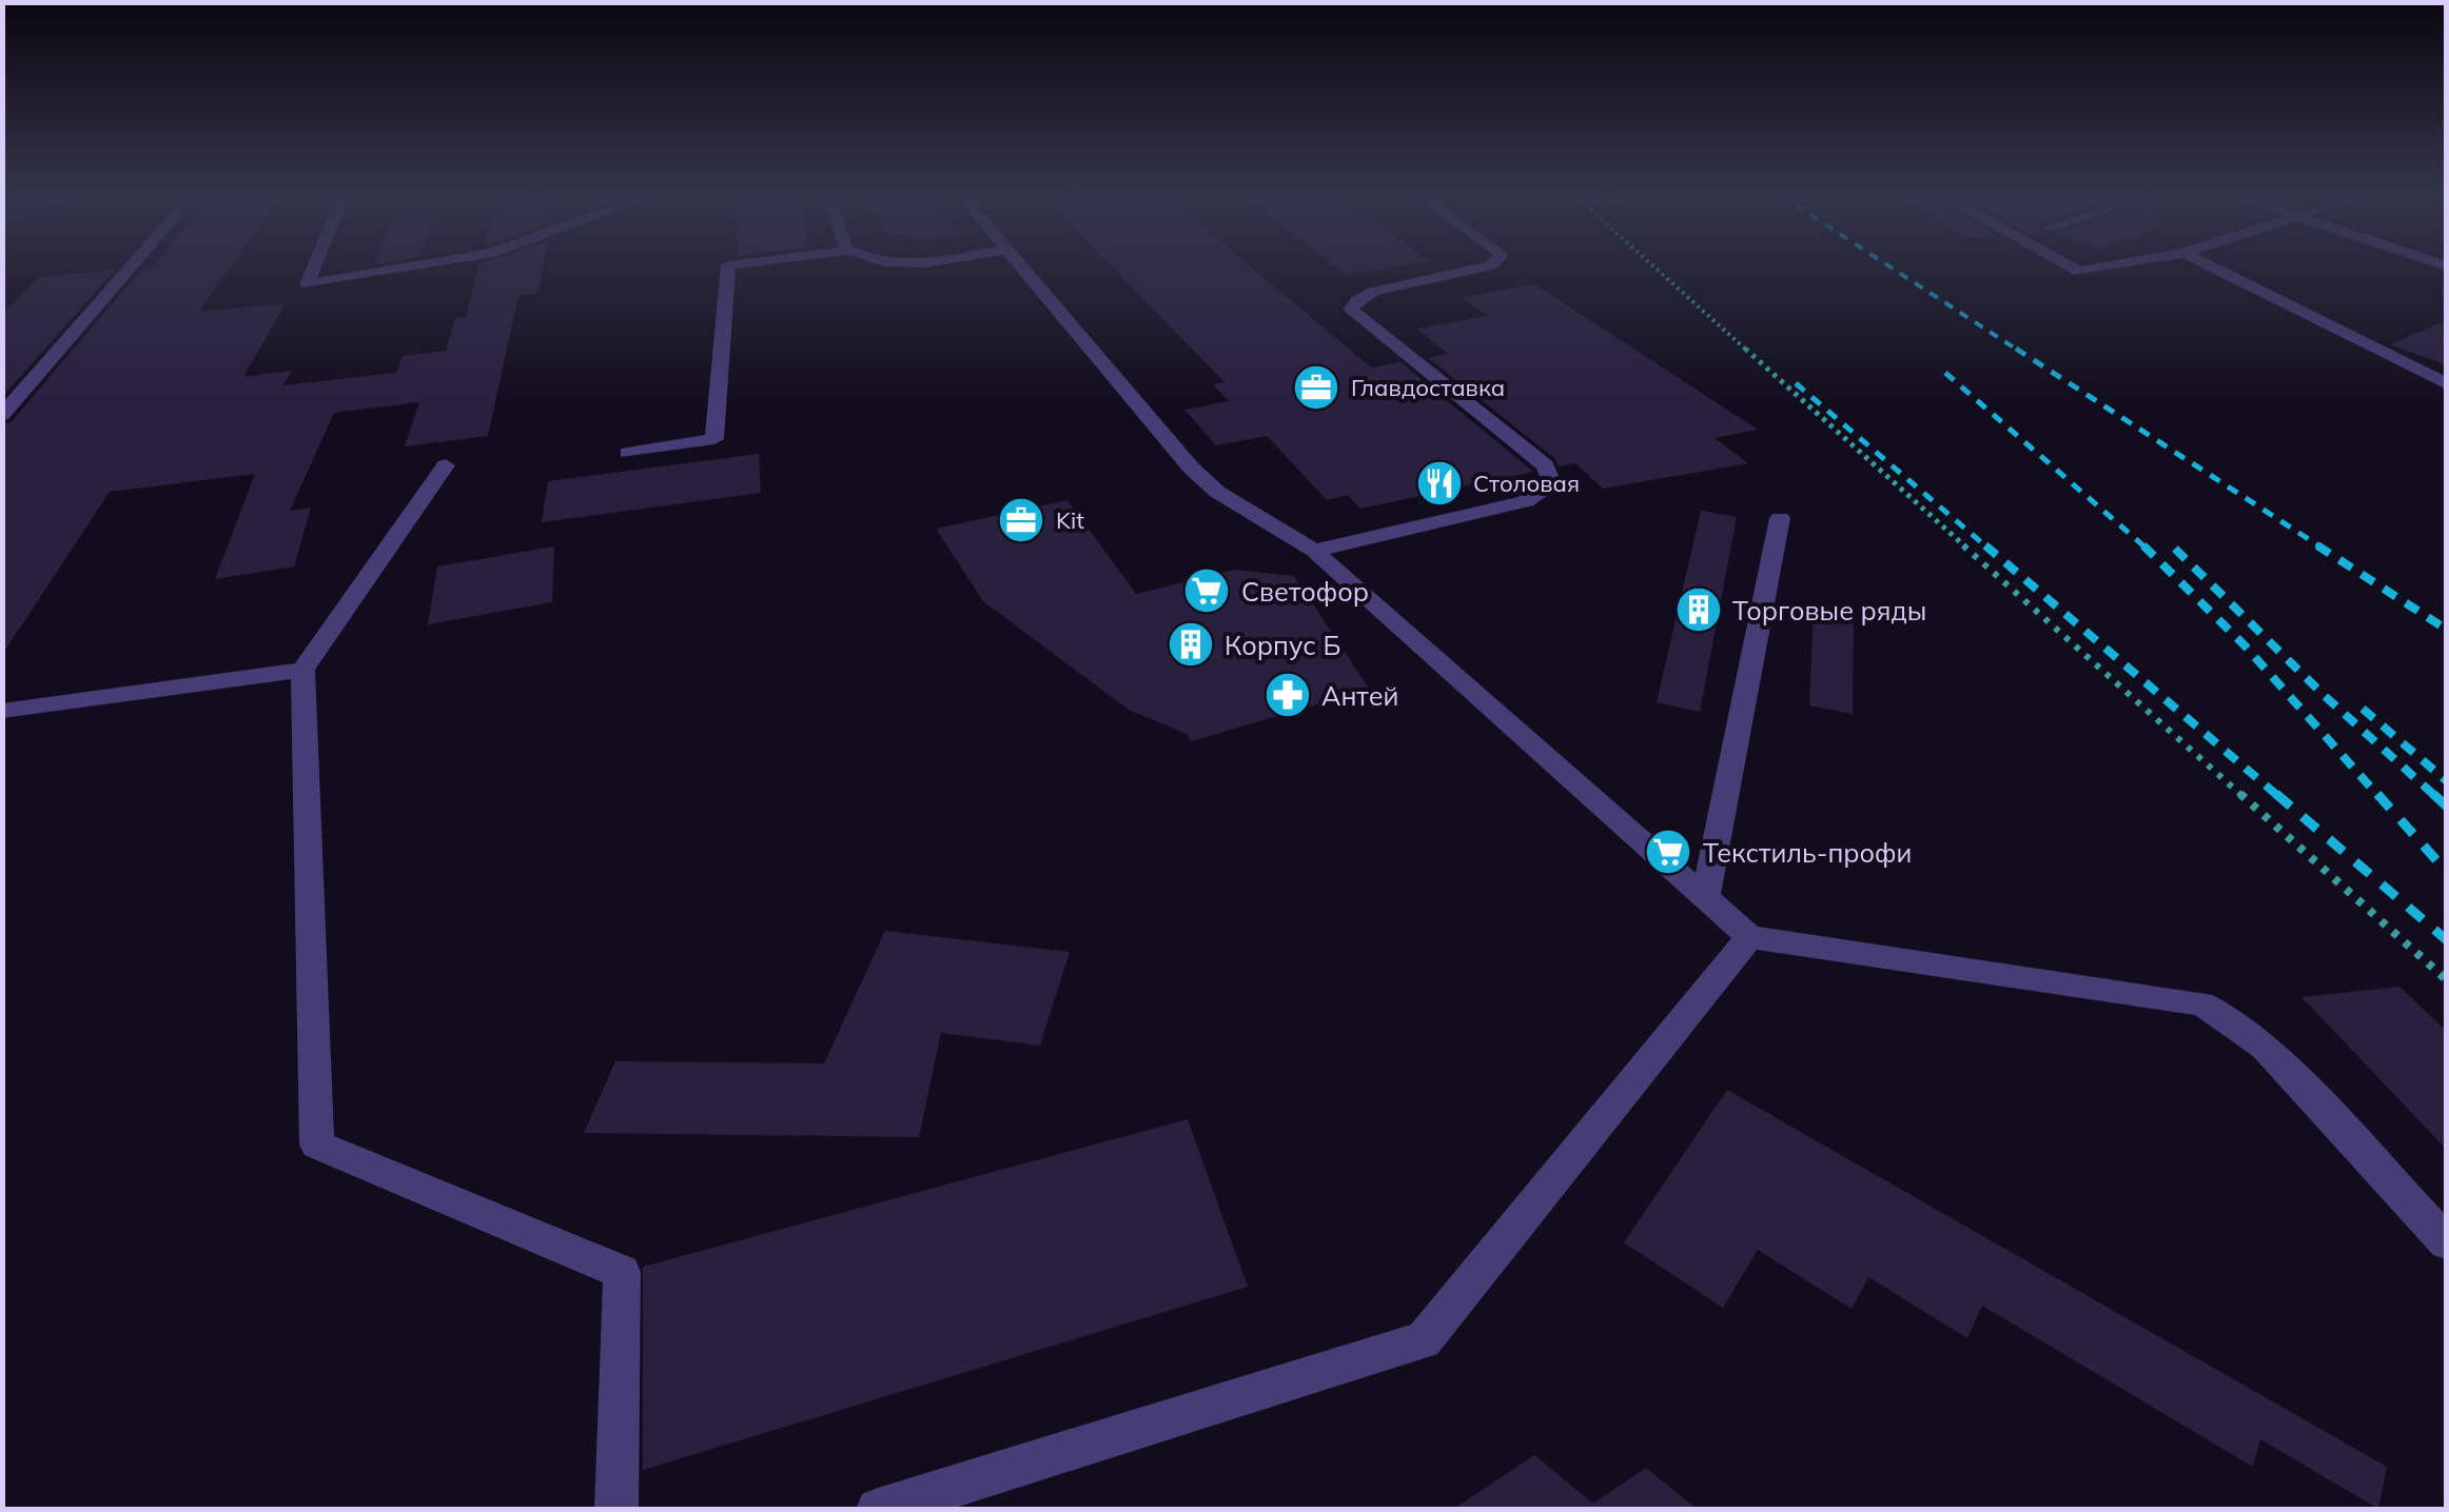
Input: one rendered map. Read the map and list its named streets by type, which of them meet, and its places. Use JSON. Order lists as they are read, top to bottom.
{
  "places": {
    "office": ["Главдоставка", "Kit"],
    "restaurant": ["Столовая"],
    "supermarket": ["Светофор", "Текстиль-профи"],
    "building": ["Торговые ряды", "Корпус Б"],
    "pharmacy": ["Антей"]
  }
}
